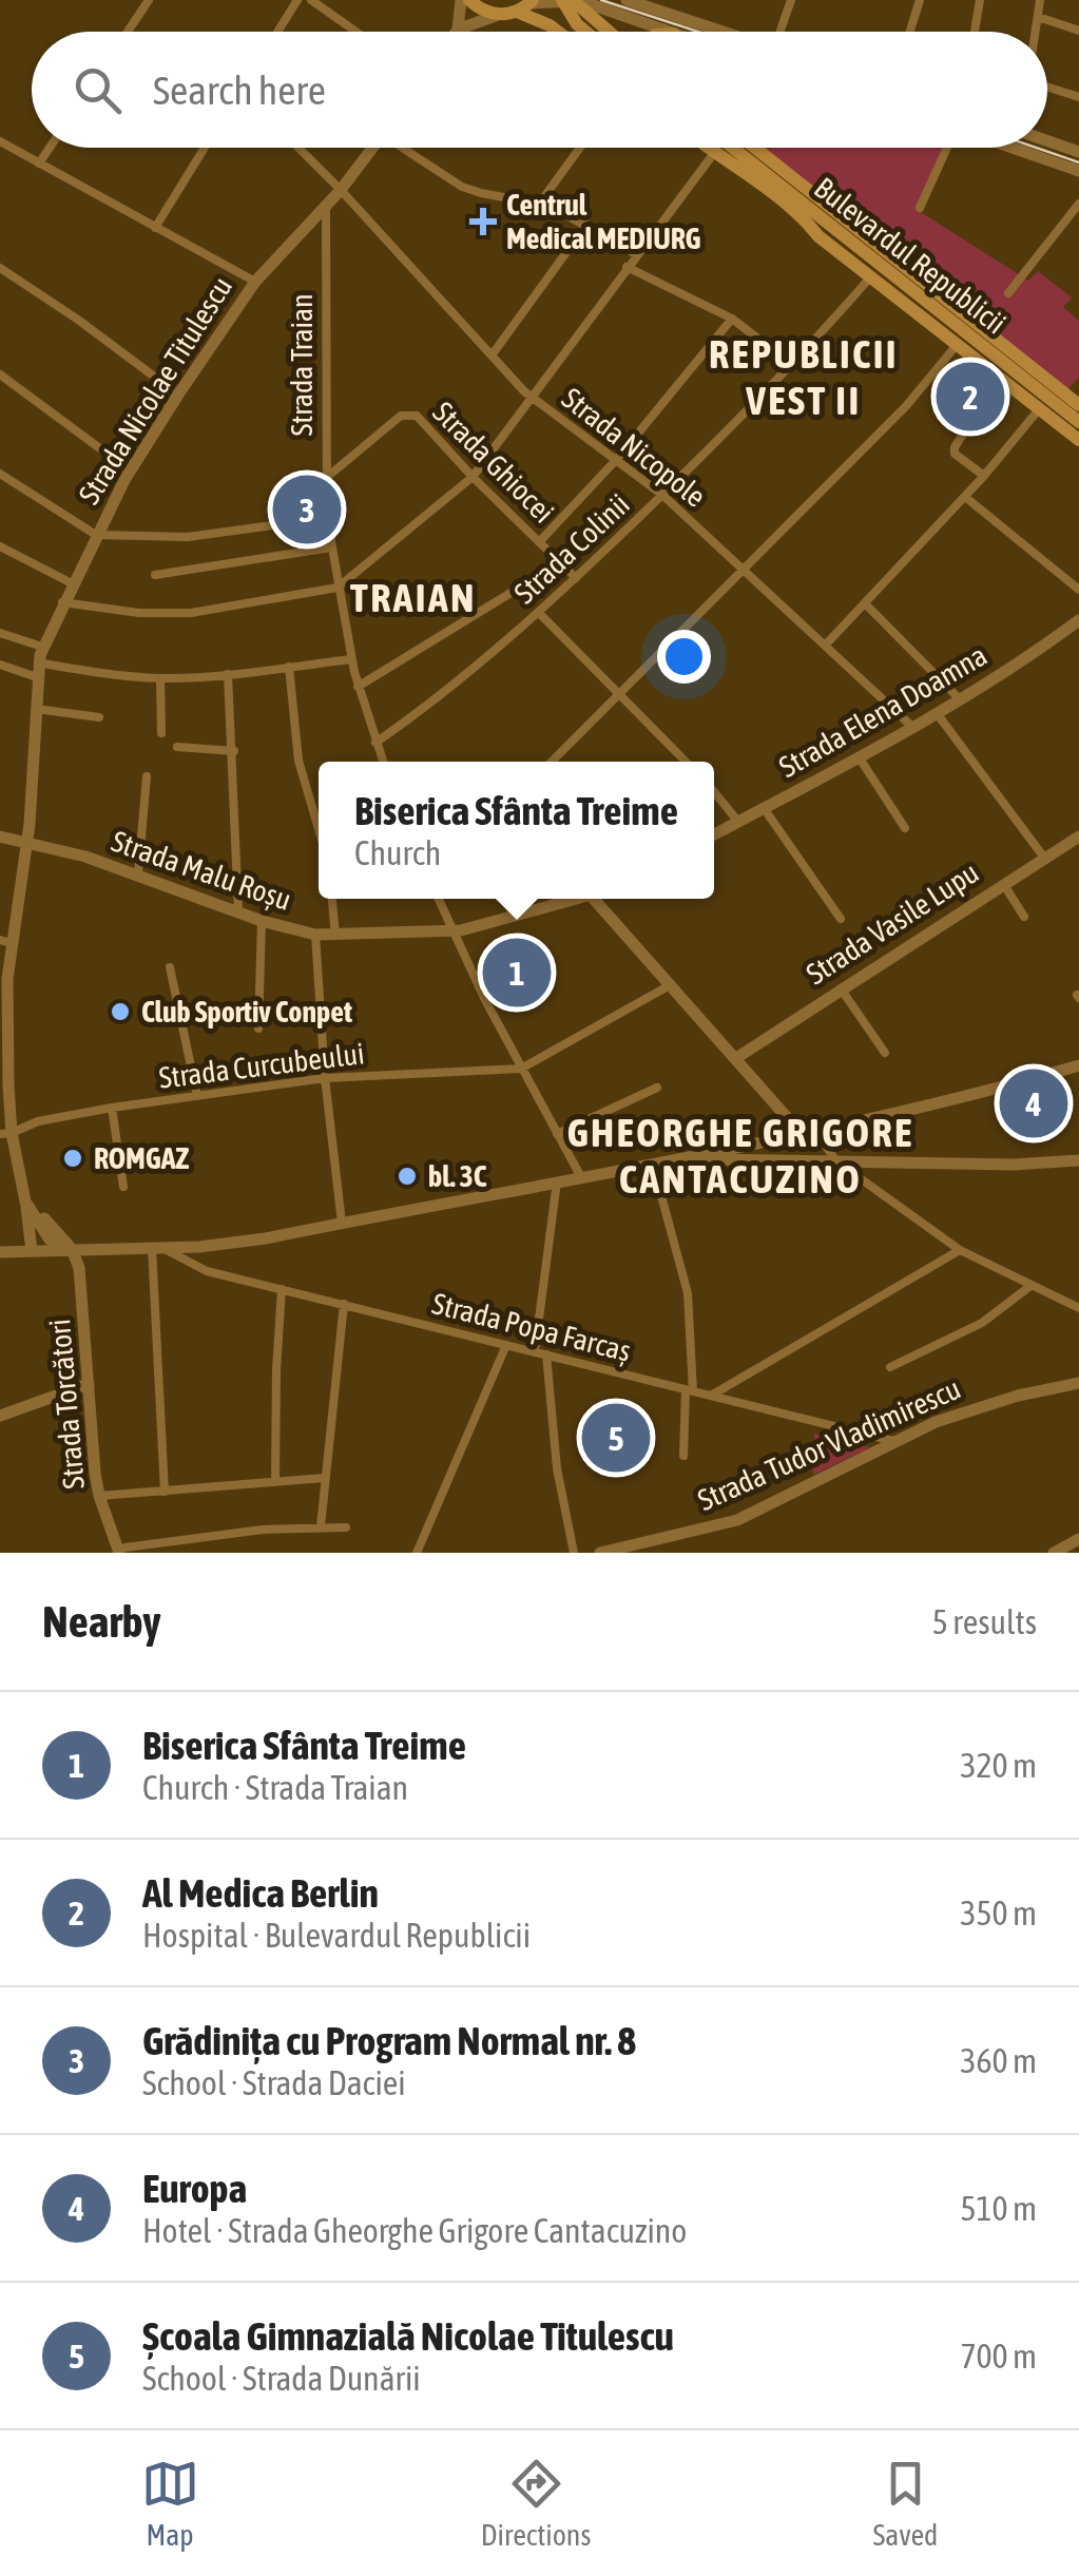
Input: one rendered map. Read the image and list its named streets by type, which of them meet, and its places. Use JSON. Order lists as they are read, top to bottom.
{
  "streets": {
    "main road": ["Bulevardul Republicii"],
    "street": [
      "Strada Traian",
      "Strada Nicolae Titulescu",
      "Strada Nicopole",
      "Strada Ghiocei",
      "Strada Colinii",
      "Strada Elena Doamna",
      "Strada Malu Roșu",
      "Strada Vasile Lupu",
      "Strada Curcubeului",
      "Strada Popa Farcaș",
      "Strada Torcători",
      "Strada Tudor Vladimirescu"
    ]
  },
  "crossings": [
    ["Bulevardul Republicii", "Strada Colinii"],
    ["Strada Traian", "Strada Nicolae Titulescu"],
    ["Strada Traian", "Strada Ghiocei"],
    ["Strada Traian", "Strada Colinii"],
    ["Strada Nicolae Titulescu", "Strada Nicopole"],
    ["Strada Nicolae Titulescu", "Strada Malu Roșu"],
    ["Strada Nicolae Titulescu", "Strada Curcubeului"],
    ["Strada Nicopole", "Strada Colinii"],
    ["Strada Nicopole", "Strada Elena Doamna"],
    ["Strada Ghiocei", "Strada Colinii"],
    ["Strada Popa Farcaș", "Strada Tudor Vladimirescu"]
  ],
  "districts": ["REPUBLICII VEST II", "TRAIAN", "GHEORGHE GRIGORE CANTACUZINO"],
  "places": {
    "health": ["Centrul Medical MEDIURG"],
    "other": ["Club Sportiv Conpet", "ROMGAZ", "bl. 3C"]
  },
  "page": {
    "search": "Search here",
    "pins": [
      "2",
      "3",
      "1",
      "4",
      "5"
    ],
    "popup": ["Biserica Sfânta Treime", "Church"],
    "heading": ["Nearby", "5 results"],
    "list": [
      {
        "mark": "1",
        "name": "Biserica Sfânta Treime",
        "note": "Church · Strada Traian",
        "value": "320 m"
      },
      {
        "mark": "2",
        "name": "Al Medica Berlin",
        "note": "Hospital · Bulevardul Republicii",
        "value": "350 m"
      },
      {
        "mark": "3",
        "name": "Grădinița cu Program Normal nr. 8",
        "note": "School · Strada Daciei",
        "value": "360 m"
      },
      {
        "mark": "4",
        "name": "Europa",
        "note": "Hotel · Strada Gheorghe Grigore Cantacuzino",
        "value": "510 m"
      },
      {
        "mark": "5",
        "name": "Școala Gimnazială Nicolae Titulescu",
        "note": "School · Strada Dunării",
        "value": "700 m"
      }
    ],
    "nav": ["Map", "Directions", "Saved"]
  }
}
